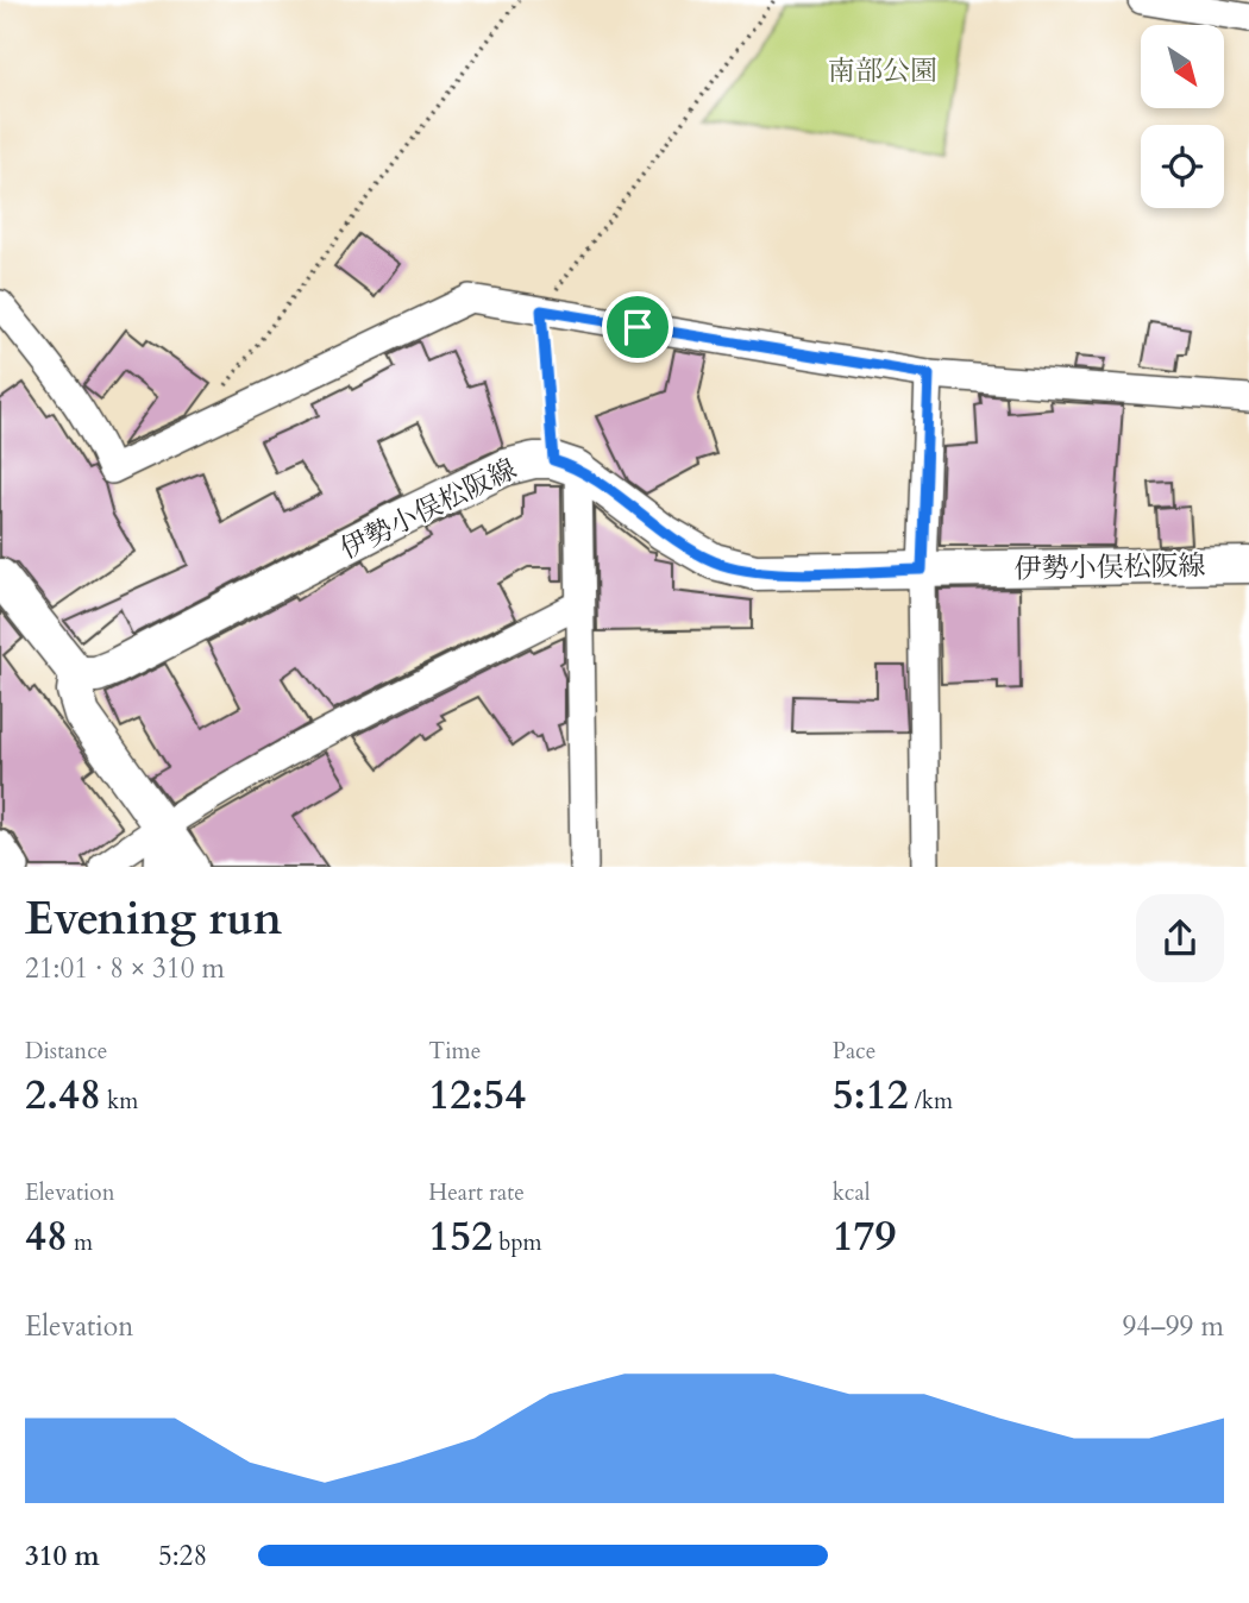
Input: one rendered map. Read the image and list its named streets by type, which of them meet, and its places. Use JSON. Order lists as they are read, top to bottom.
{
  "streets": {
    "main road": ["伊勢小俣松阪線"]
  },
  "parks": ["南部公園"],
  "north": "bottom right",
  "page": {
    "heading": ["Evening run", "21:01 · 8 × 310 m"],
    "stats": [
      ["Distance", "2.48 km"],
      ["Time", "12:54"],
      ["Pace", "5:12 /km"],
      ["Elevation", "48 m"],
      ["Heart rate", "152 bpm"],
      ["kcal", "179"]
    ],
    "chart": ["Elevation", "94–99 m"],
    "list": [
      {
        "name": "310 m",
        "note": "5:28"
      }
    ]
  }
}
